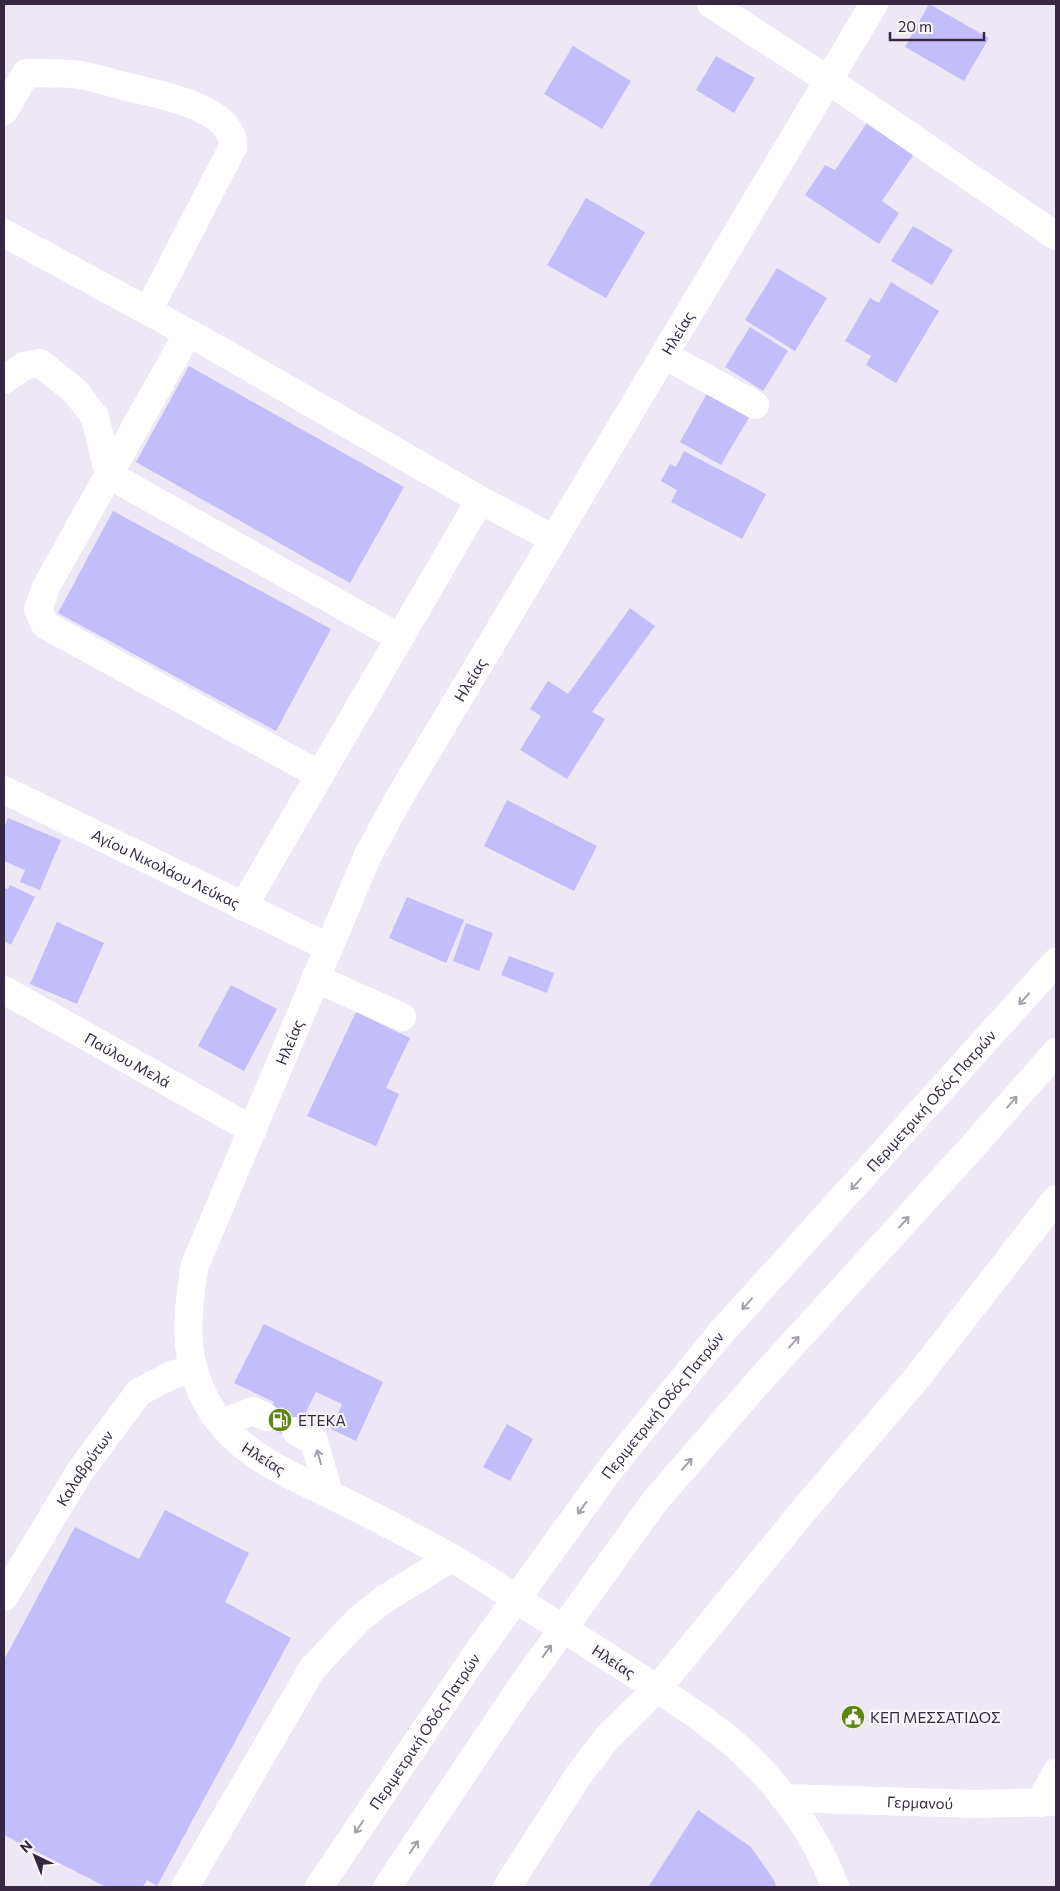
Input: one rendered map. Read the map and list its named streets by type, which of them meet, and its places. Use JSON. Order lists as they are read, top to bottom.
{
  "streets": {
    "main road": [
      "Ηλείας",
      "Αγίου Νικολάου Λεύκας",
      "Παύλου Μελά",
      "Περιμετρική Οδός Πατρών",
      "Καλαβρύτων",
      "Γερμανού"
    ]
  },
  "crossings": [
    ["Ηλείας", "Αγίου Νικολάου Λεύκας"],
    ["Ηλείας", "Παύλου Μελά"],
    ["Ηλείας", "Καλαβρύτων"],
    ["Ηλείας", "Γερμανού"]
  ],
  "places": {
    "fuel station": ["ΕΤΕΚΑ"],
    "public building": ["ΚΕΠ ΜΕΣΣΑΤΙΔΟΣ"]
  },
  "scale_bar": "20 m",
  "north": "top left"
}
